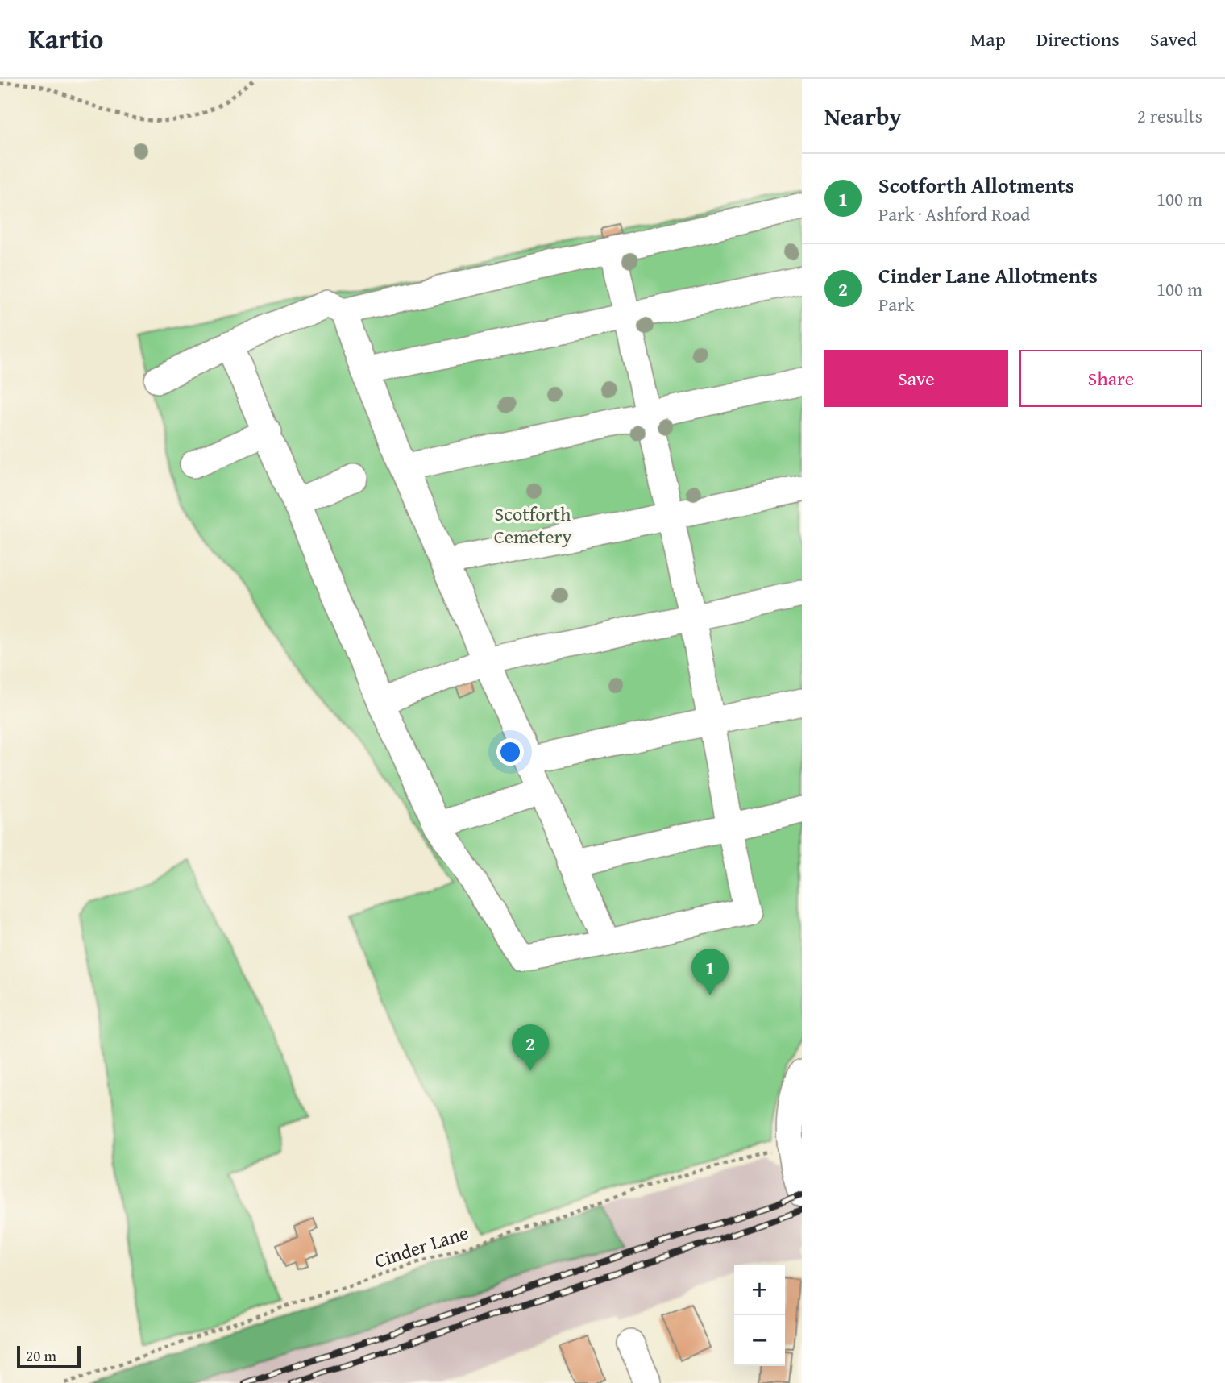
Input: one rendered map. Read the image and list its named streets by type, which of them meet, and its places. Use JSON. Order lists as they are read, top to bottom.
{
  "streets": {
    "path": ["Cinder Lane"]
  },
  "parks": ["Scotforth Cemetery"],
  "scale_bar": "20 m",
  "page": {
    "header": "Kartio",
    "nav": ["Map", "Directions", "Saved"],
    "heading": ["Nearby", "2 results"],
    "list": [
      {
        "mark": "1",
        "name": "Scotforth Allotments",
        "note": "Park · Ashford Road",
        "value": "100 m"
      },
      {
        "mark": "2",
        "name": "Cinder Lane Allotments",
        "note": "Park",
        "value": "100 m"
      }
    ],
    "buttons": ["Save", "Share"],
    "pins": ["1", "2"],
    "map_buttons": ["+", "−"],
    "scale": "20 m"
  }
}
